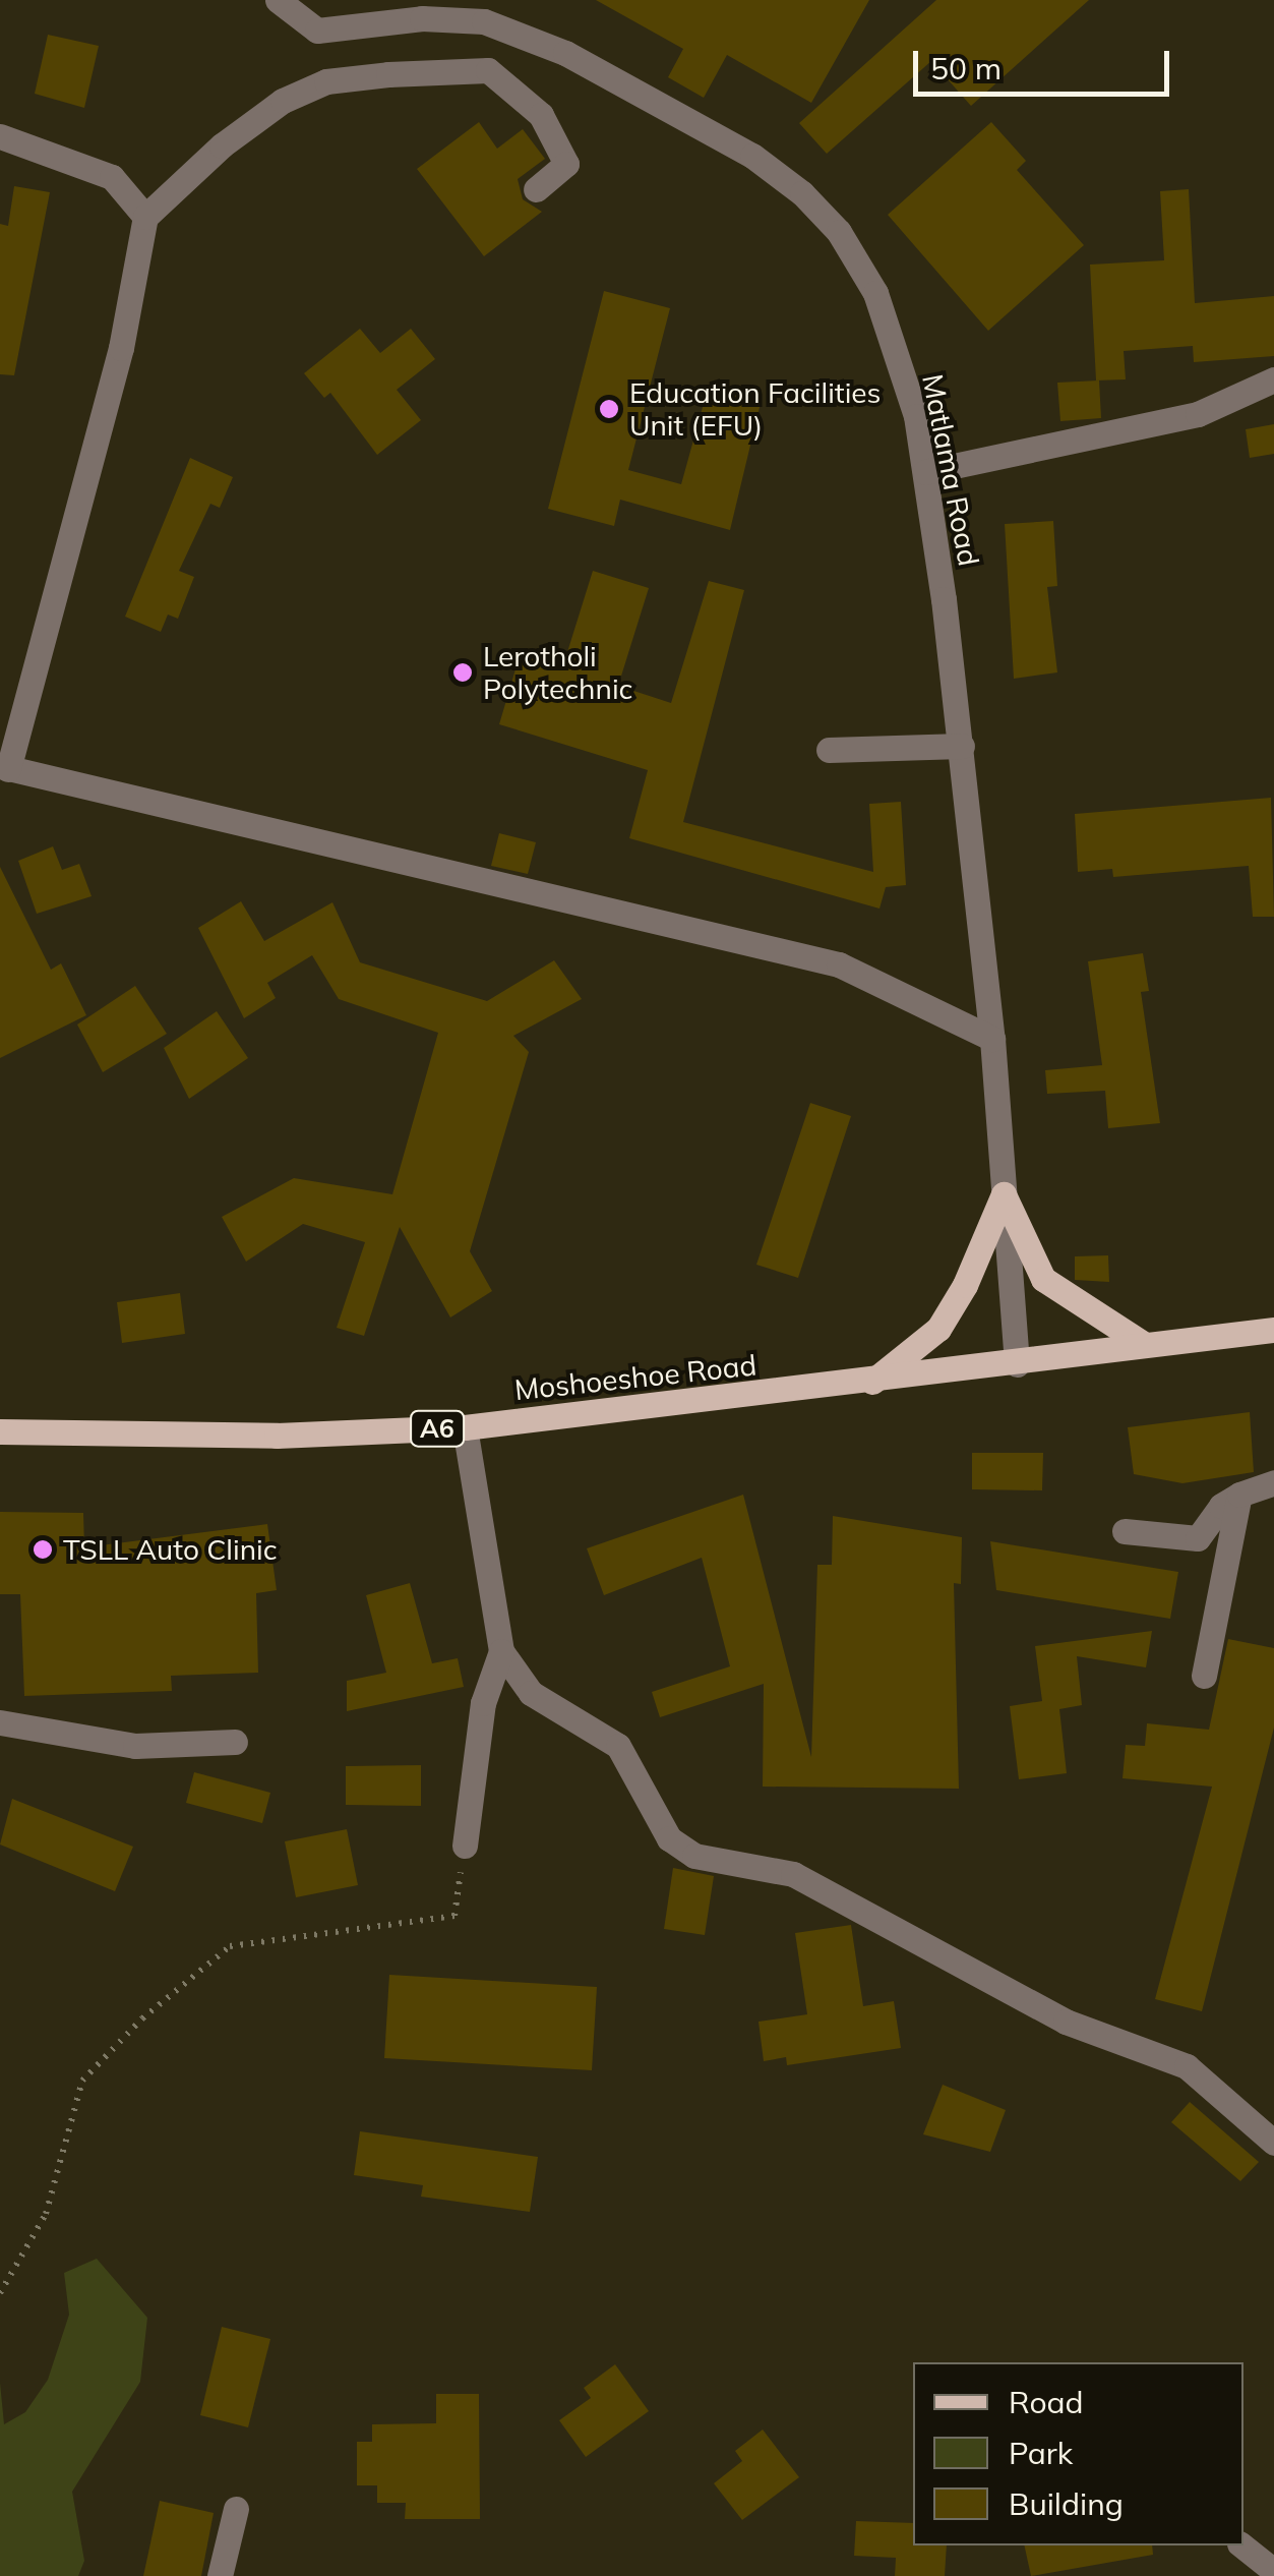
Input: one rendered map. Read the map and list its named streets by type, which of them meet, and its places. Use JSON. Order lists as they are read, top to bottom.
{
  "streets": {
    "main road": ["Moshoeshoe Road", "A6"],
    "street": ["Matlama Road"]
  },
  "crossings": [
    ["Matlama Road", "Moshoeshoe Road"]
  ],
  "places": ["Education Facilities Unit (EFU)", "Lerotholi Polytechnic", "TSLL Auto Clinic"],
  "legend": ["Road", "Park", "Building"],
  "scale_bar": "50 m"
}
